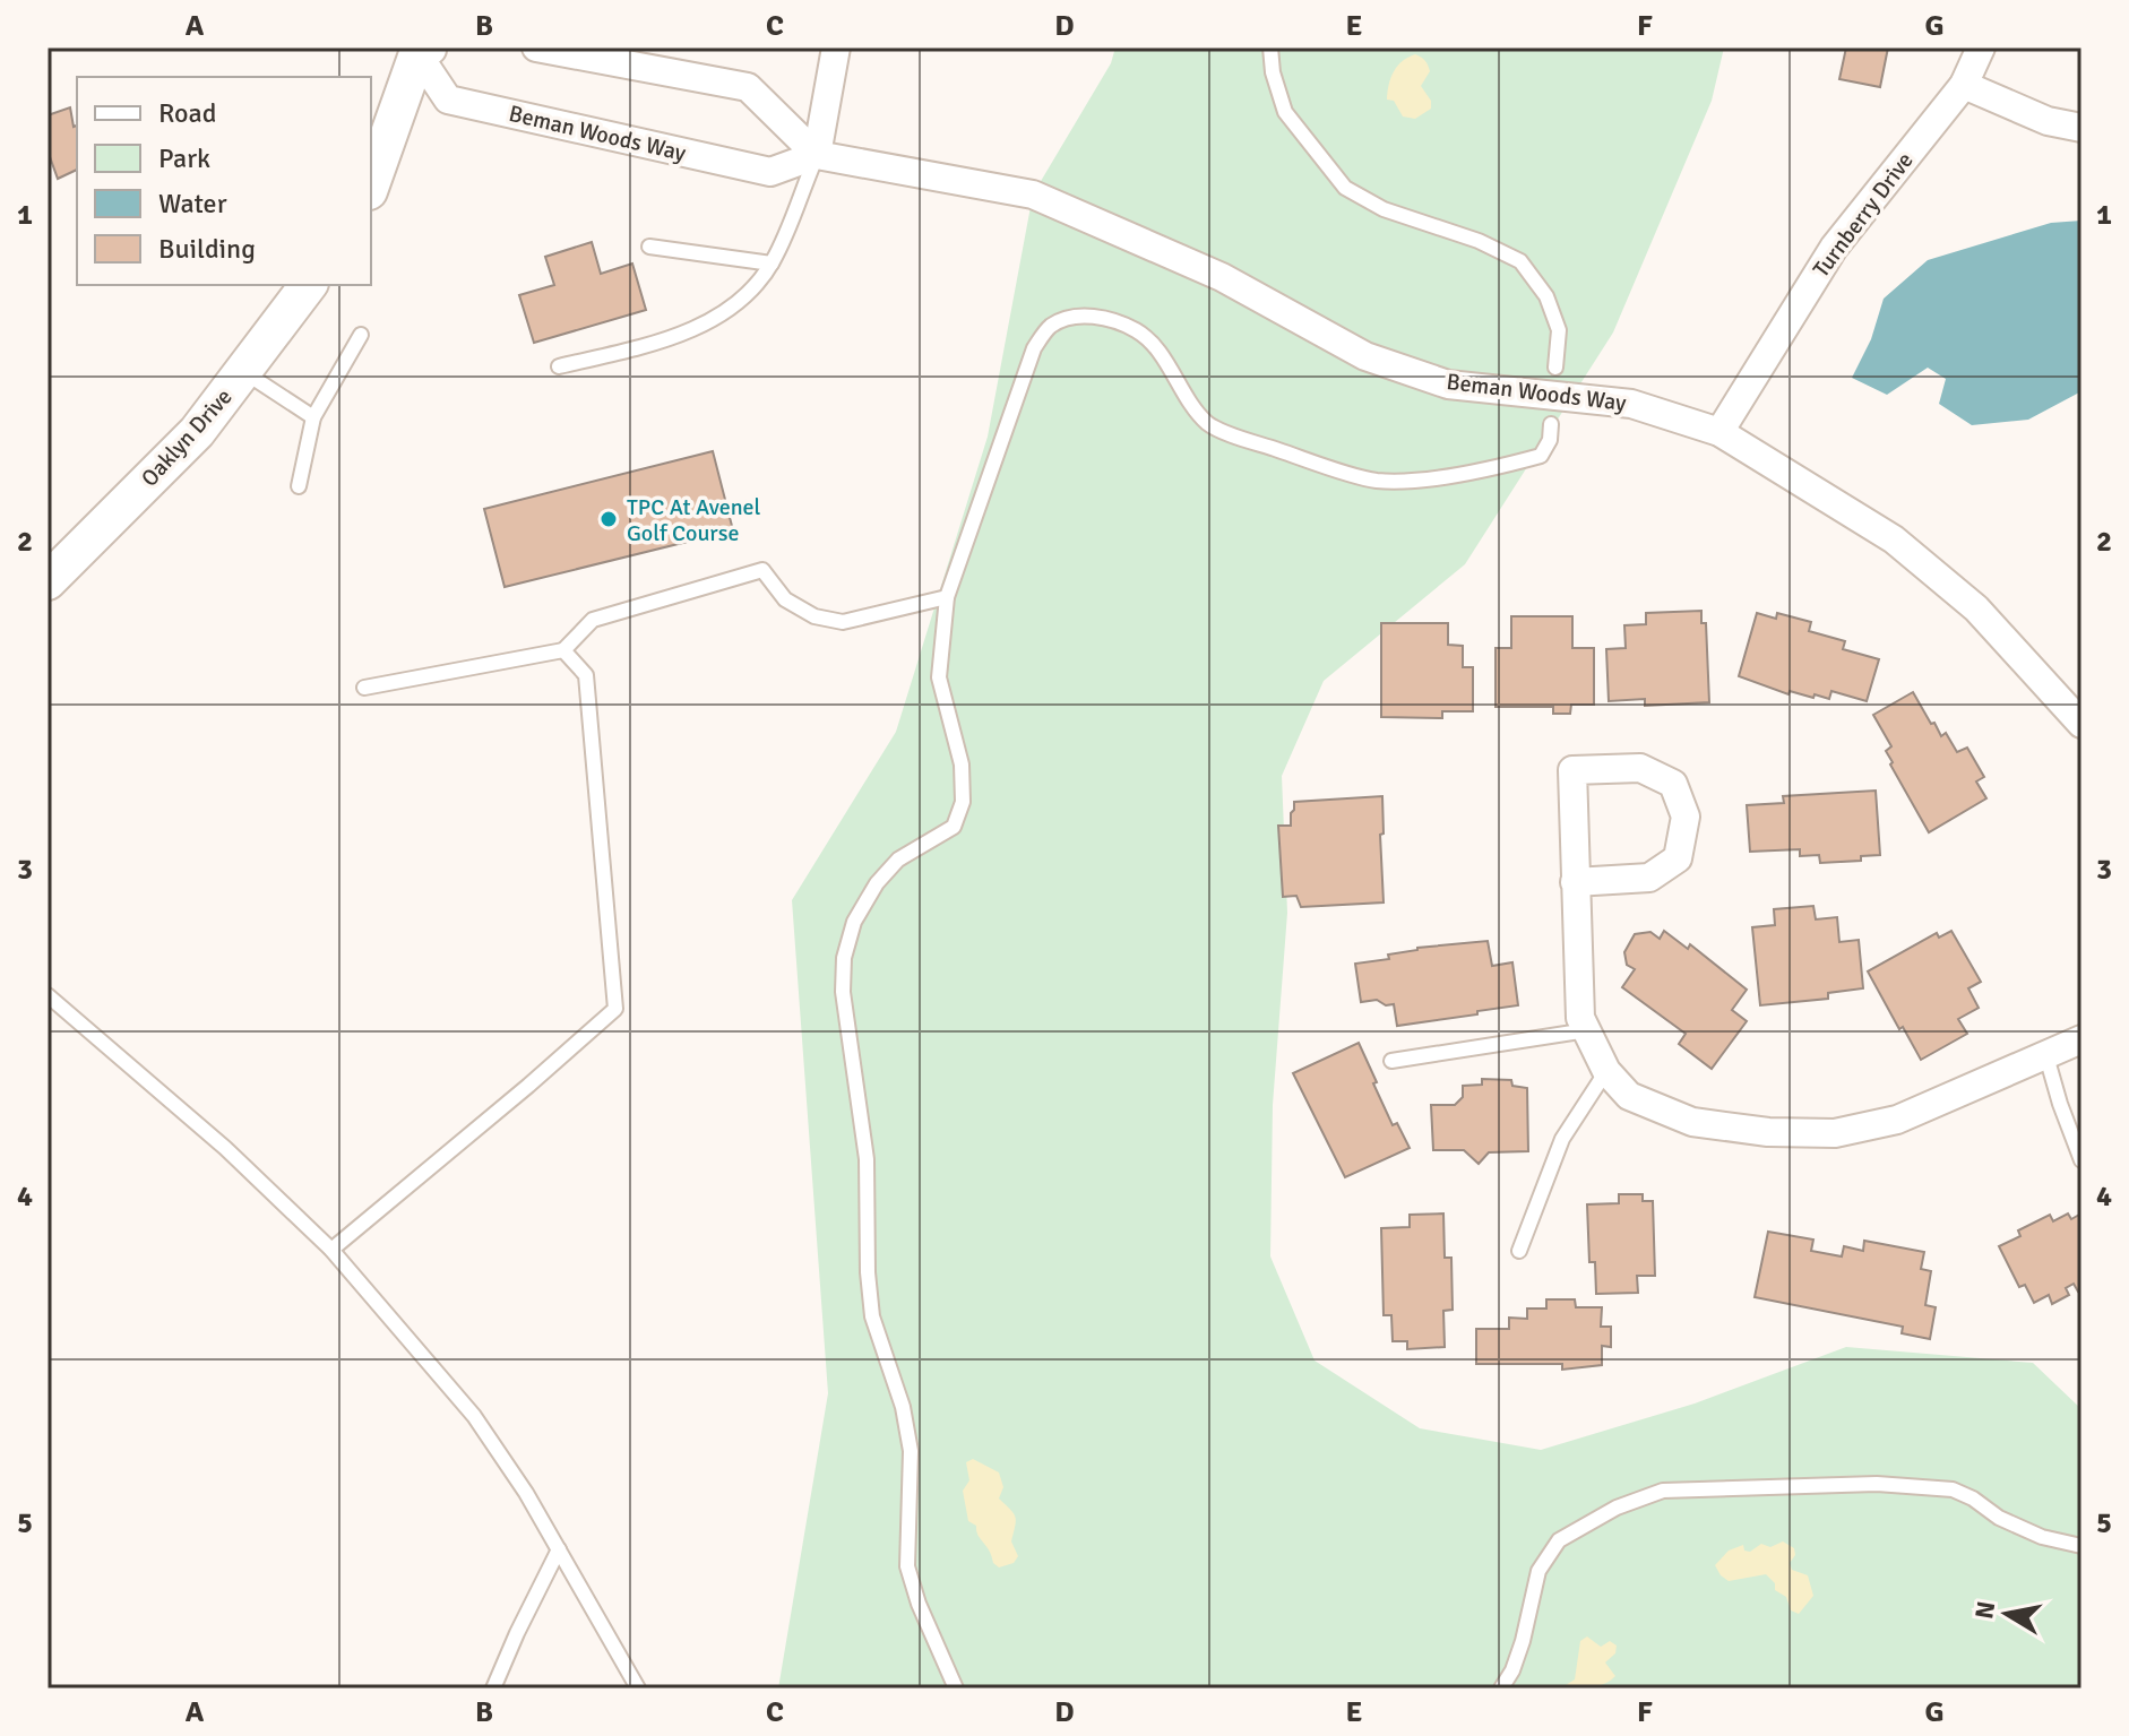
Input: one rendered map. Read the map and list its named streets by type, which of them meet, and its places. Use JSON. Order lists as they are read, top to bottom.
{
  "streets": {
    "street": ["Beman Woods Way", "Turnberry Drive", "Oaklyn Drive"]
  },
  "crossings": [
    ["Beman Woods Way", "Turnberry Drive"]
  ],
  "places": ["TPC At Avenel Golf Course"],
  "legend": [
    "Road",
    "Park",
    "Water",
    "Building"
  ],
  "north": "left",
  "grid": {
    "columns": [
      "A",
      "B",
      "C",
      "D",
      "E",
      "F",
      "G"
    ],
    "rows": [
      "1",
      "2",
      "3",
      "4",
      "5"
    ]
  }
}
